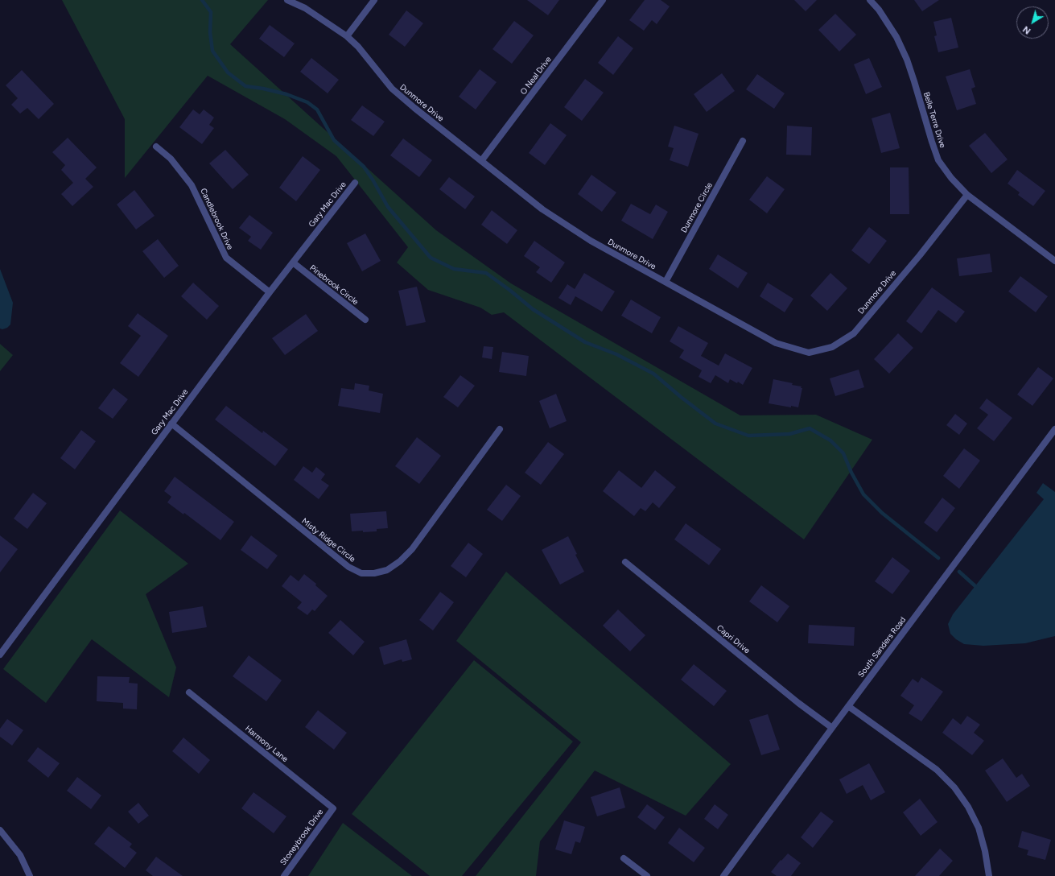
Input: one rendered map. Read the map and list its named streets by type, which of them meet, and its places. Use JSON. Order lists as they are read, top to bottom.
{
  "streets": {
    "street": [
      "O Neal Drive",
      "Dunmore Drive",
      "Belle Terre Drive",
      "Gary Mac Drive",
      "Dunmore Circle",
      "Candlebrook Drive",
      "Pinebrook Circle",
      "Misty Ridge Circle",
      "Capri Drive",
      "South Sanders Road",
      "Harmony Lane",
      "Stoneybrook Drive"
    ]
  },
  "crossings": [
    ["O Neal Drive", "Dunmore Drive"],
    ["Dunmore Drive", "Belle Terre Drive"],
    ["Dunmore Drive", "Dunmore Circle"],
    ["Gary Mac Drive", "Candlebrook Drive"],
    ["Gary Mac Drive", "Pinebrook Circle"],
    ["Gary Mac Drive", "Misty Ridge Circle"],
    ["Capri Drive", "South Sanders Road"],
    ["Harmony Lane", "Stoneybrook Drive"]
  ],
  "north": "bottom left"
}
